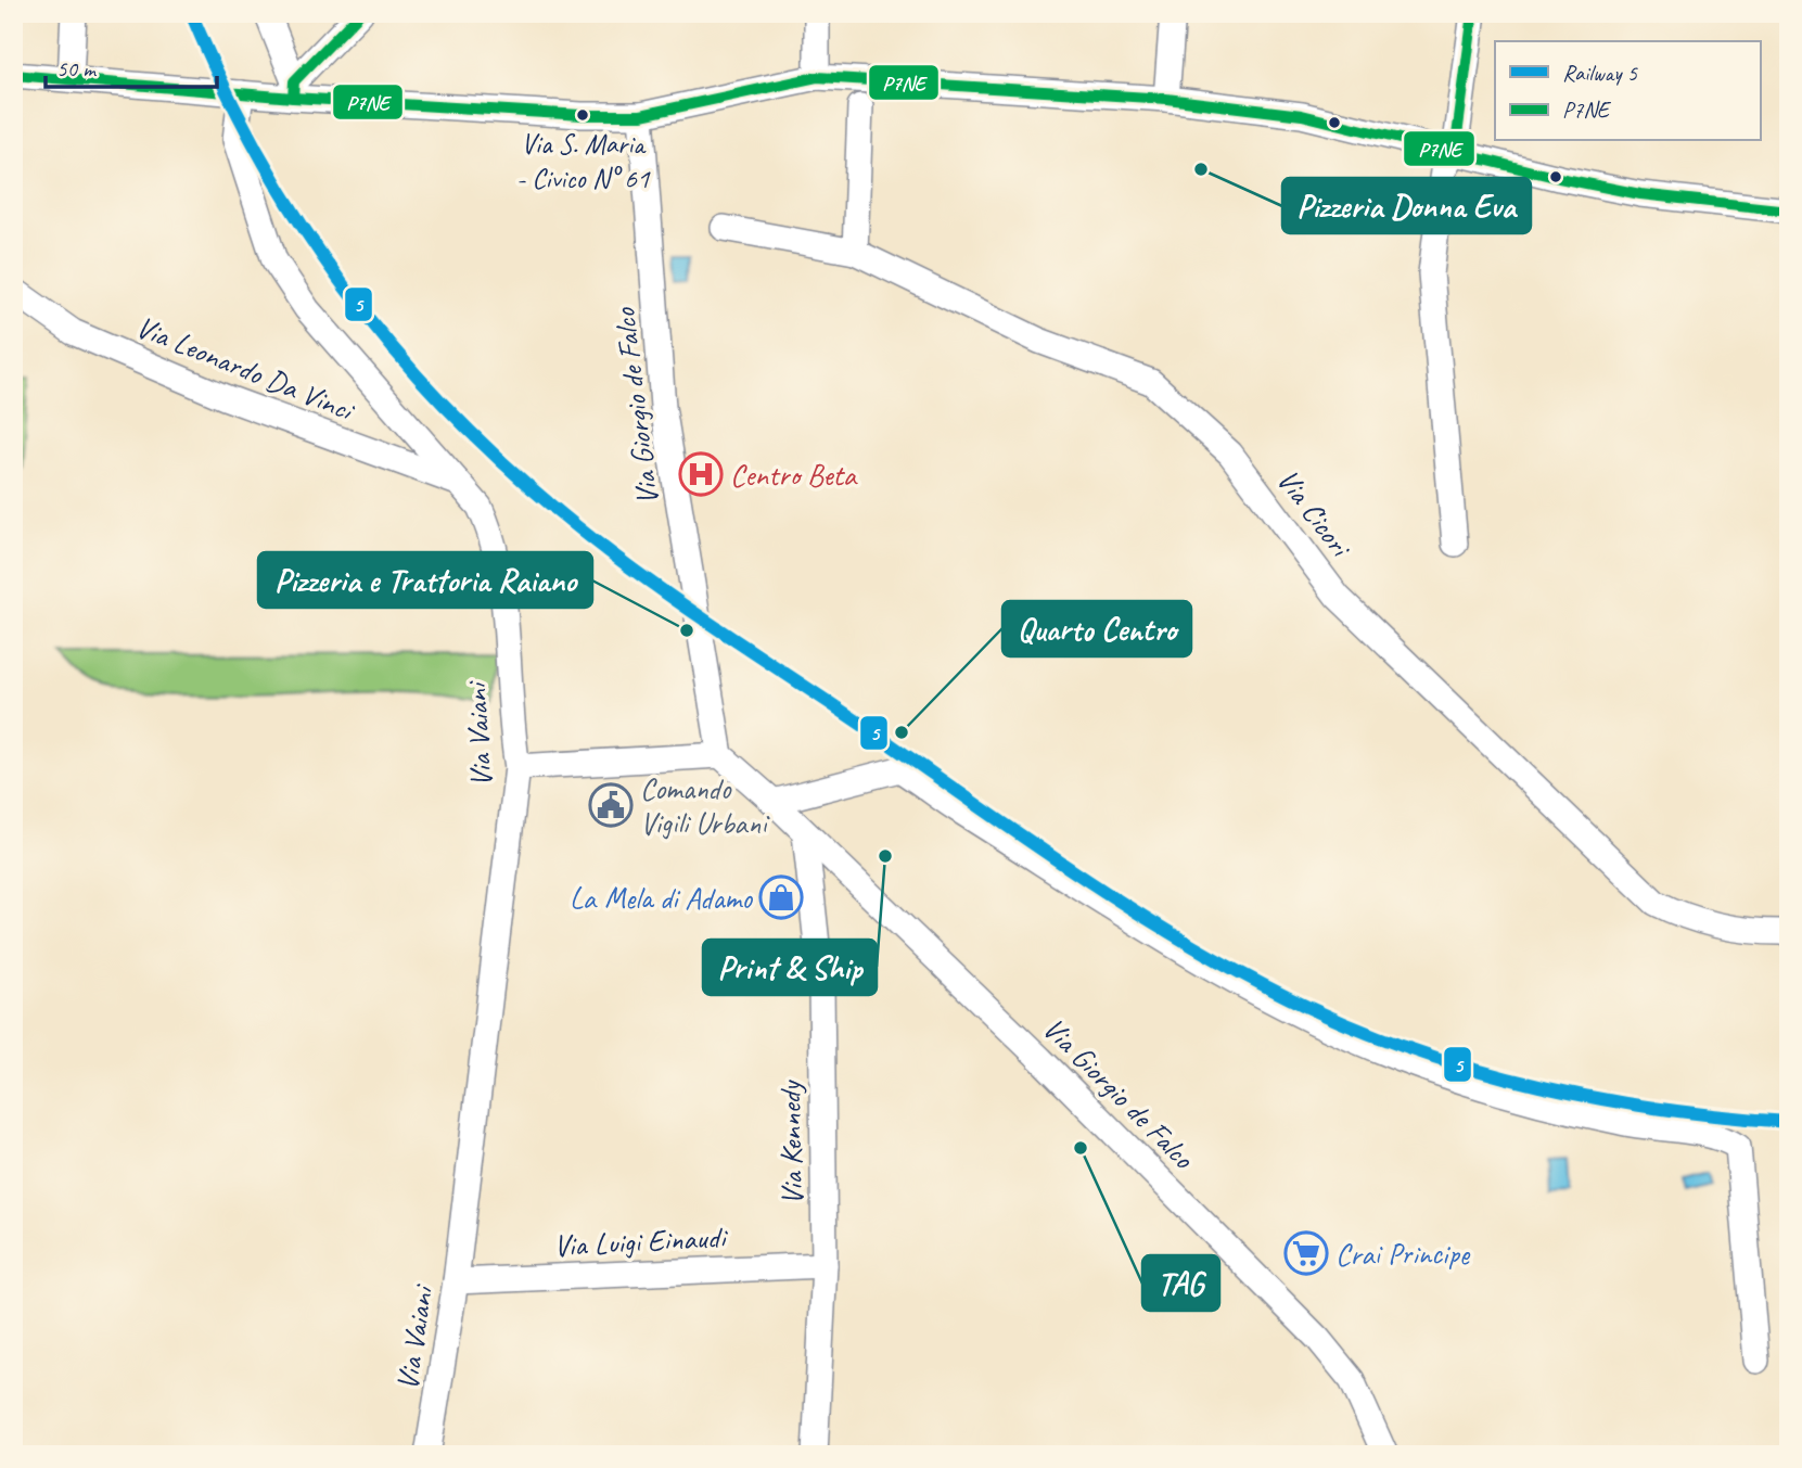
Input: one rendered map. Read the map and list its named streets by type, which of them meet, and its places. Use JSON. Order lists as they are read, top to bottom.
{
  "streets": {
    "street": [
      "Via Leonardo Da Vinci",
      "Via Giorgio de Falco",
      "Via Cicori",
      "Via Vaiani",
      "Via Kennedy",
      "Via Luigi Einaudi"
    ]
  },
  "crossings": [
    ["Via Leonardo Da Vinci", "Via Vaiani"],
    ["Via Giorgio de Falco", "Via Kennedy"],
    ["Via Vaiani", "Via Luigi Einaudi"],
    ["Via Kennedy", "Via Luigi Einaudi"]
  ],
  "places": {
    "other": [
      "Via S. Maria - Civico N° 61",
      "Pizzeria Donna Eva",
      "Pizzeria e Trattoria Raiano",
      "Quarto Centro",
      "Print & Ship",
      "TAG"
    ],
    "hospital": ["Centro Beta"],
    "public building": ["Comando Vigili Urbani"],
    "shop": ["La Mela di Adamo"],
    "supermarket": ["Crai Principe"]
  },
  "lines": ["rail line 5", "transit line P7NE"],
  "legend": ["Railway 5", "P7NE"],
  "scale_bar": "50 m"
}
